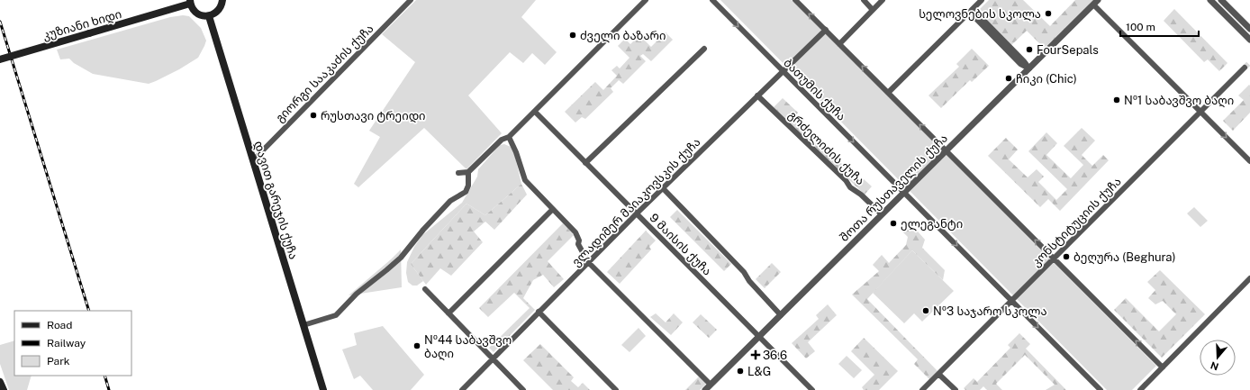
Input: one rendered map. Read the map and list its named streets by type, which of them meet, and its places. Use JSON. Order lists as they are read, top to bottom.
{
  "streets": {
    "main road": ["კუზიანი ხიდი", "დავით გარეჯის ქუჩა"],
    "street": [
      "გიორგი სააკაძის ქუჩა",
      "ბათუმის ქუჩა",
      "გრძელიძის ქუჩა",
      "შოთა რუსთაველის ქუჩა",
      "ვლადიმერ მაიაკოვსკის ქუჩა",
      "კონსტიტუციის ქუჩა",
      "9 მაისის ქუჩა"
    ]
  },
  "crossings": [
    ["გიორგი სააკაძის ქუჩა", "დავით გარეჯის ქუჩა"],
    ["ბათუმის ქუჩა", "შოთა რუსთაველის ქუჩა"],
    ["ბათუმის ქუჩა", "ვლადიმერ მაიაკოვსკის ქუჩა"],
    ["ბათუმის ქუჩა", "კონსტიტუციის ქუჩა"],
    ["გრძელიძის ქუჩა", "შოთა რუსთაველის ქუჩა"],
    ["გრძელიძის ქუჩა", "ვლადიმერ მაიაკოვსკის ქუჩა"],
    ["შოთა რუსთაველის ქუჩა", "9 მაისის ქუჩა"],
    ["ვლადიმერ მაიაკოვსკის ქუჩა", "9 მაისის ქუჩა"]
  ],
  "one_way": ["ბათუმის ქუჩა"],
  "places": {
    "other": [
      "სელოვნების სკოლა",
      "ძველი ბაზარი",
      "FourSepals",
      "ჩიკი (Chic)",
      "№1 საბავშვო ბაღი",
      "რუსთავი ტრეიდი",
      "ელეგანტი",
      "ბეღურა (Beghura)",
      "№3 საჯარო სკოლა",
      "№44 საბავშვო ბაღი",
      "L&G"
    ],
    "health": ["36.6"]
  },
  "legend": ["Road", "Railway", "Park"],
  "scale_bar": "100 m",
  "north": "bottom"
}
